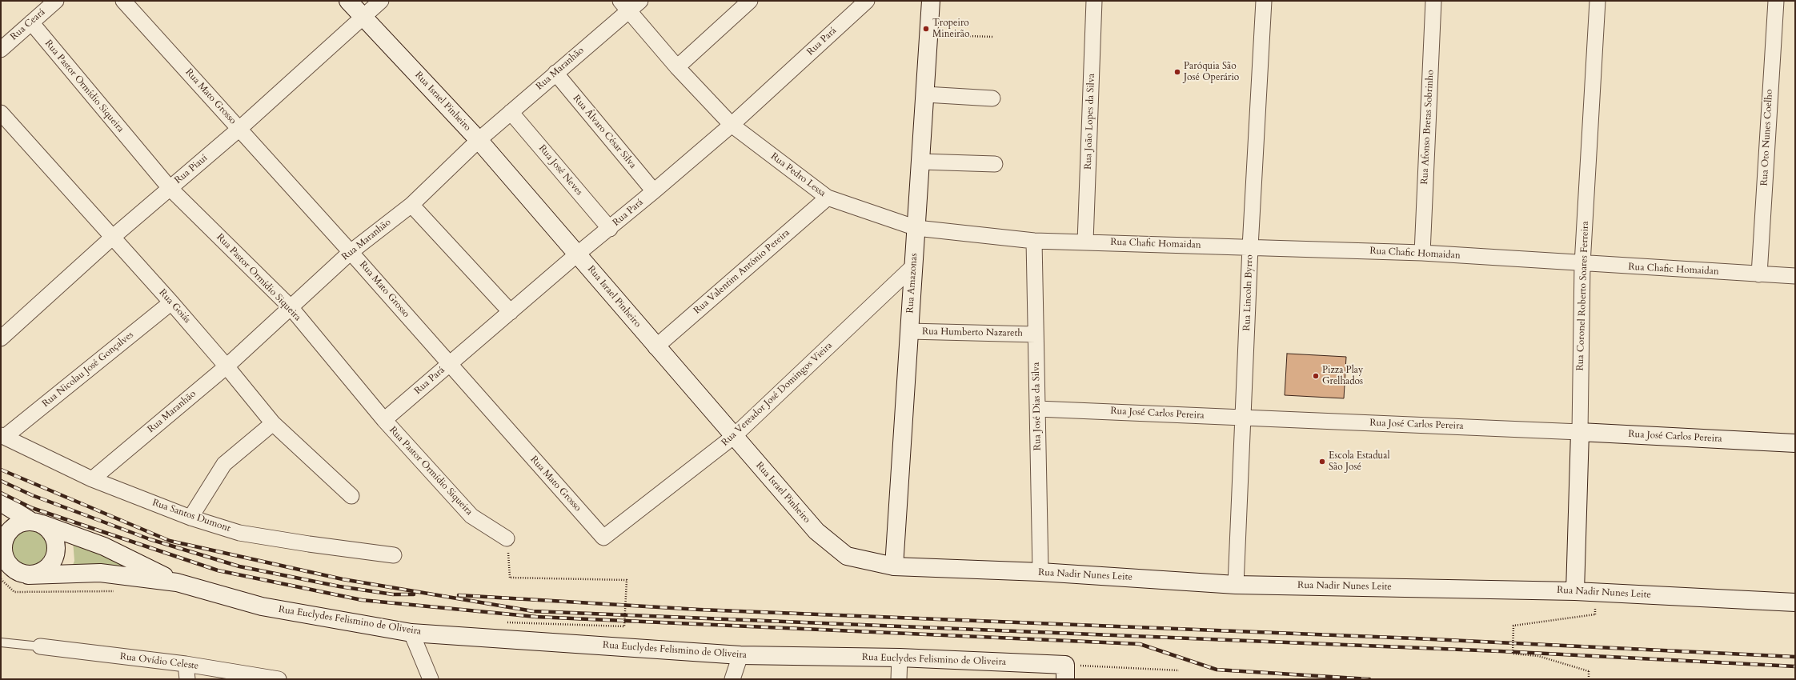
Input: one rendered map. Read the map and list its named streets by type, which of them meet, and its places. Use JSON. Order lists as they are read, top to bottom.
{
  "streets": {
    "street": [
      "Rua Ceará",
      "Rua Pará",
      "Rua Maranhão",
      "Rua Pastor Ormídio Siqueira",
      "Rua Mato Grosso",
      "Rua Israel Pinheiro",
      "Rua João Lopes da Silva",
      "Rua Afonso Bretas Sobrinho",
      "Rua Álvaro César Silva",
      "Rua Oto Nunes Coelho",
      "Rua Piauí",
      "Rua José Neves",
      "Rua Pedro Lessa",
      "Rua Chafic Homaidan",
      "Rua Valentim Antônio Pereira",
      "Rua Amazonas",
      "Rua Lincoln Byrro",
      "Rua Coronel Roberto Soares Ferreira",
      "Rua Goiás",
      "Rua Humberto Nazareth",
      "Rua Nicolau José Gonçalves",
      "Rua Vereador José Domingos Vieira",
      "Rua José Dias da Silva",
      "Rua José Carlos Pereira",
      "Rua Santos Dumont",
      "Rua Nadir Nunes Leite",
      "Rua Euclydes Felismino de Oliveira",
      "Rua Ovídio Celeste"
    ]
  },
  "crossings": [
    ["Rua Ceará", "Rua Pastor Ormídio Siqueira"],
    ["Rua Pará", "Rua Pastor Ormídio Siqueira"],
    ["Rua Pará", "Rua Mato Grosso"],
    ["Rua Pará", "Rua Israel Pinheiro"],
    ["Rua Pará", "Rua Álvaro César Silva"],
    ["Rua Pará", "Rua José Neves"],
    ["Rua Pará", "Rua Pedro Lessa"],
    ["Rua Maranhão", "Rua Pastor Ormídio Siqueira"],
    ["Rua Maranhão", "Rua Mato Grosso"],
    ["Rua Maranhão", "Rua Israel Pinheiro"],
    ["Rua Maranhão", "Rua Álvaro César Silva"],
    ["Rua Maranhão", "Rua José Neves"],
    ["Rua Maranhão", "Rua Pedro Lessa"],
    ["Rua Maranhão", "Rua Goiás"],
    ["Rua Maranhão", "Rua Santos Dumont"],
    ["Rua Pastor Ormídio Siqueira", "Rua Piauí"],
    ["Rua Mato Grosso", "Rua Piauí"],
    ["Rua Mato Grosso", "Rua Vereador José Domingos Vieira"],
    ["Rua Israel Pinheiro", "Rua Piauí"],
    ["Rua Israel Pinheiro", "Rua Valentim Antônio Pereira"],
    ["Rua Israel Pinheiro", "Rua Amazonas"],
    ["Rua Israel Pinheiro", "Rua Vereador José Domingos Vieira"],
    ["Rua Israel Pinheiro", "Rua Nadir Nunes Leite"],
    ["Rua João Lopes da Silva", "Rua Chafic Homaidan"],
    ["Rua Afonso Bretas Sobrinho", "Rua Chafic Homaidan"],
    ["Rua Oto Nunes Coelho", "Rua Chafic Homaidan"],
    ["Rua Piauí", "Rua Goiás"],
    ["Rua Pedro Lessa", "Rua Chafic Homaidan"],
    ["Rua Pedro Lessa", "Rua Valentim Antônio Pereira"],
    ["Rua Pedro Lessa", "Rua Amazonas"],
    ["Rua Pedro Lessa", "Rua José Dias da Silva"],
    ["Rua Chafic Homaidan", "Rua Lincoln Byrro"],
    ["Rua Chafic Homaidan", "Rua Coronel Roberto Soares Ferreira"],
    ["Rua Chafic Homaidan", "Rua José Dias da Silva"],
    ["Rua Amazonas", "Rua Humberto Nazareth"],
    ["Rua Amazonas", "Rua Vereador José Domingos Vieira"],
    ["Rua Amazonas", "Rua Nadir Nunes Leite"],
    ["Rua Lincoln Byrro", "Rua José Carlos Pereira"],
    ["Rua Lincoln Byrro", "Rua Nadir Nunes Leite"],
    ["Rua Coronel Roberto Soares Ferreira", "Rua José Carlos Pereira"],
    ["Rua Coronel Roberto Soares Ferreira", "Rua Nadir Nunes Leite"],
    ["Rua Goiás", "Rua Nicolau José Gonçalves"],
    ["Rua Humberto Nazareth", "Rua José Dias da Silva"],
    ["Rua Nicolau José Gonçalves", "Rua Santos Dumont"],
    ["Rua José Dias da Silva", "Rua José Carlos Pereira"],
    ["Rua José Dias da Silva", "Rua Nadir Nunes Leite"]
  ],
  "places": [
    "Tropeiro Mineirão",
    "Paróquia São José Operário",
    "Pizza Play Grelhados",
    "Escola Estadual São José"
  ]
}
